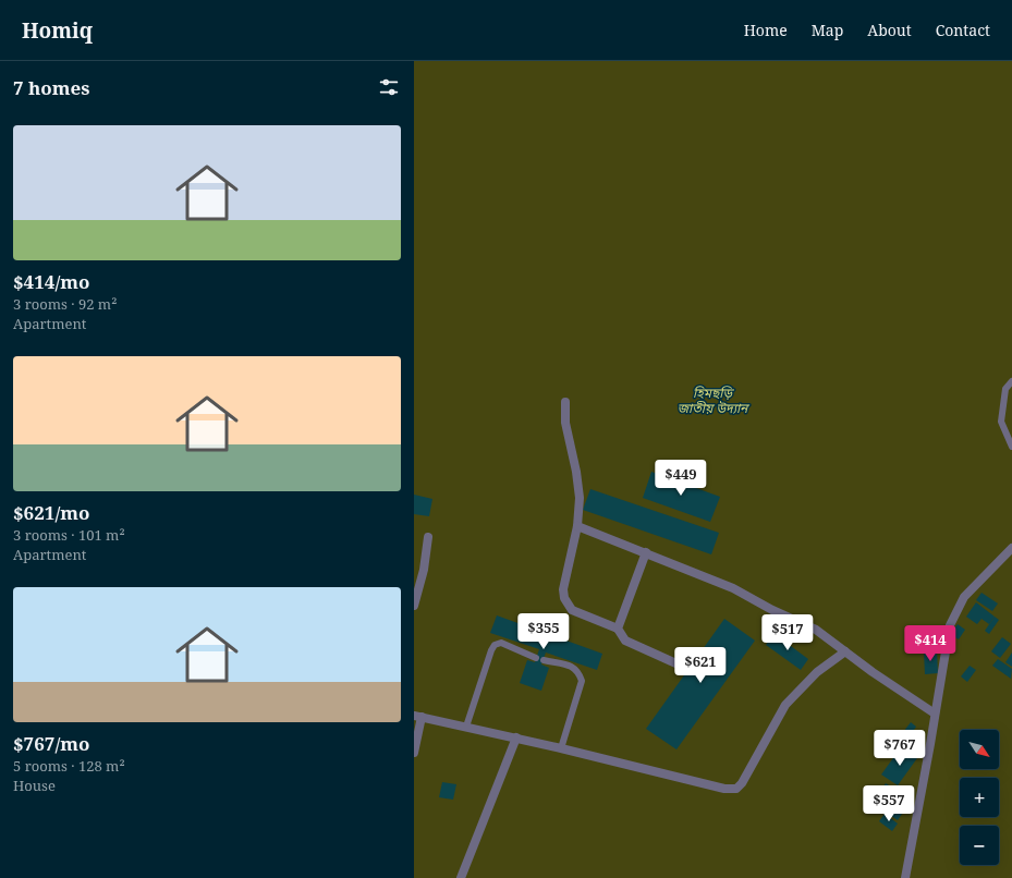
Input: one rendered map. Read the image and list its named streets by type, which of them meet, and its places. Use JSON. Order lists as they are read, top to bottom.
{
  "parks": ["হিমছড়ি জাতীয় উদ্যান"],
  "north": "bottom right",
  "page": {
    "header": "Homiq",
    "nav": [
      "Home",
      "Map",
      "About",
      "Contact"
    ],
    "heading": "7 homes",
    "list": [
      {
        "name": "$414/mo",
        "note": "3 rooms · 92 m² · Apartment"
      },
      {
        "name": "$621/mo",
        "note": "3 rooms · 101 m² · Apartment"
      },
      {
        "name": "$767/mo",
        "note": "5 rooms · 128 m² · House"
      }
    ],
    "price": [
      "$449",
      "$355",
      "$517",
      "$414",
      "$621",
      "$767",
      "$557"
    ],
    "map_buttons": ["+", "−"]
  }
}
